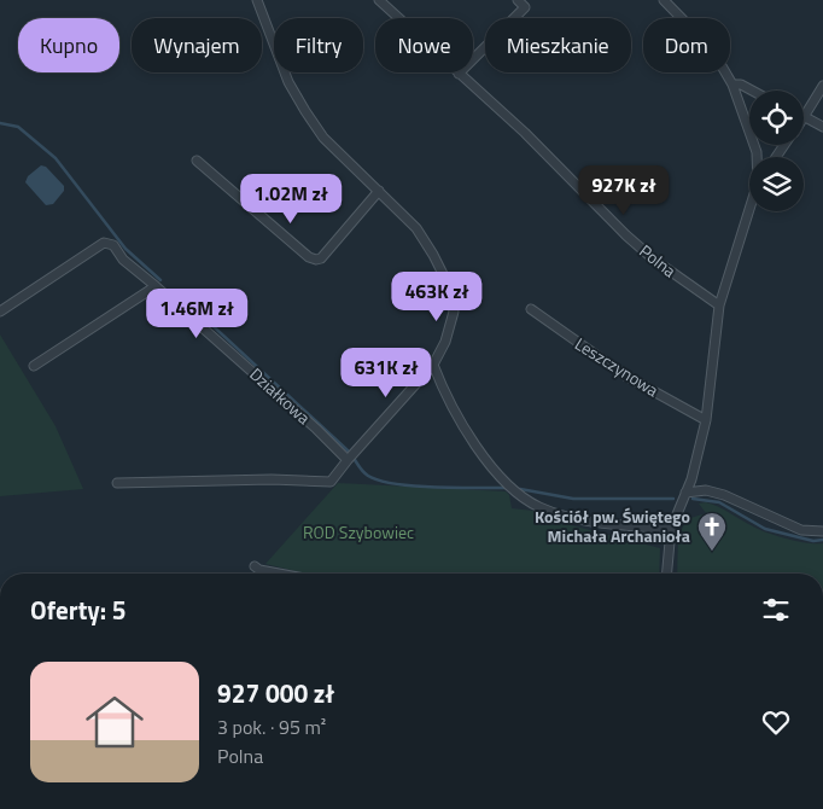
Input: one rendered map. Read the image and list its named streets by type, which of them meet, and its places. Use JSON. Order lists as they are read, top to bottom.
{
  "streets": {
    "street": ["Polna", "Leszczynowa", "Działkowa"]
  },
  "parks": ["ROD Szybowiec"],
  "places": {
    "church": ["Kościół pw. Świętego Michała Archanioła"]
  },
  "page": {
    "chip": [
      "Kupno",
      "Wynajem",
      "Filtry",
      "Nowe",
      "Mieszkanie",
      "Dom"
    ],
    "price": [
      "927K zł",
      "1.02M zł",
      "463K zł",
      "1.46M zł",
      "631K zł"
    ],
    "heading": "Oferty: 5",
    "list": [
      {
        "name": "927 000 zł",
        "note": "3 pok. · 95 m² · Polna"
      }
    ]
  }
}
